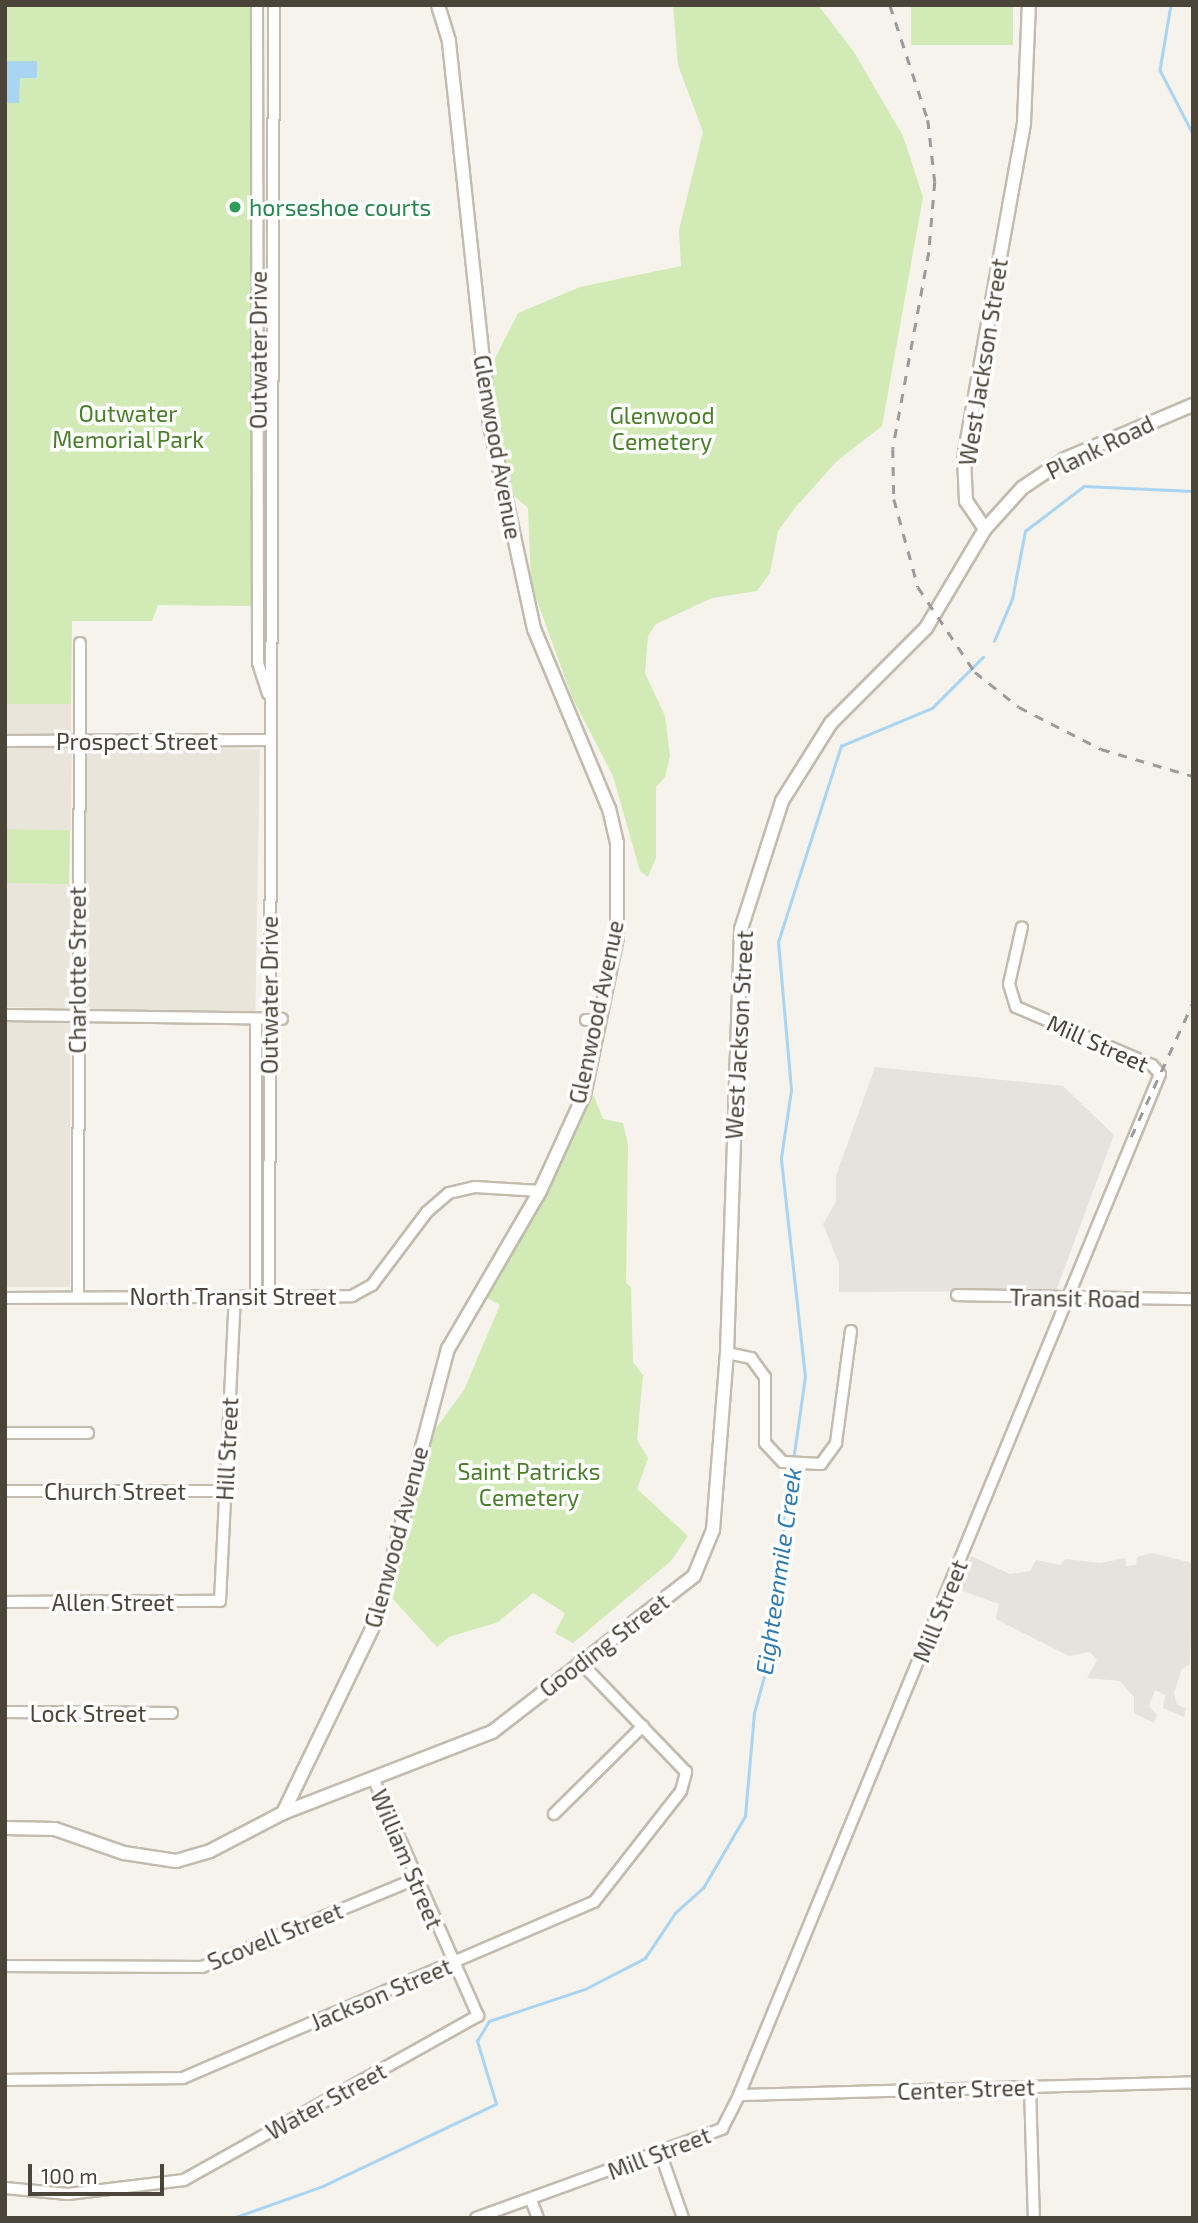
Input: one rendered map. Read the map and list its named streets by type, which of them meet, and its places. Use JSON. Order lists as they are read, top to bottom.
{
  "streets": {
    "street": [
      "Outwater Drive",
      "West Jackson Street",
      "Glenwood Avenue",
      "Plank Road",
      "Prospect Street",
      "Charlotte Street",
      "Mill Street",
      "North Transit Street",
      "Transit Road",
      "Hill Street",
      "Church Street",
      "Allen Street",
      "Gooding Street",
      "Lock Street",
      "William Street",
      "Scovell Street",
      "Jackson Street",
      "Center Street",
      "Water Street"
    ]
  },
  "crossings": [
    ["Outwater Drive", "Prospect Street"],
    ["Outwater Drive", "North Transit Street"],
    ["West Jackson Street", "Plank Road"],
    ["West Jackson Street", "Gooding Street"],
    ["Glenwood Avenue", "North Transit Street"],
    ["Glenwood Avenue", "Gooding Street"],
    ["Prospect Street", "Charlotte Street"],
    ["Charlotte Street", "North Transit Street"],
    ["Mill Street", "Transit Road"],
    ["Mill Street", "Center Street"],
    ["North Transit Street", "Hill Street"],
    ["Hill Street", "Church Street"],
    ["Hill Street", "Allen Street"],
    ["Gooding Street", "William Street"],
    ["William Street", "Scovell Street"],
    ["William Street", "Jackson Street"],
    ["William Street", "Water Street"]
  ],
  "water": ["Eighteenmile Creek"],
  "parks": ["Outwater Memorial Park", "Glenwood Cemetery", "Saint Patricks Cemetery"],
  "places": ["horseshoe courts"],
  "scale_bar": "100 m"
}
